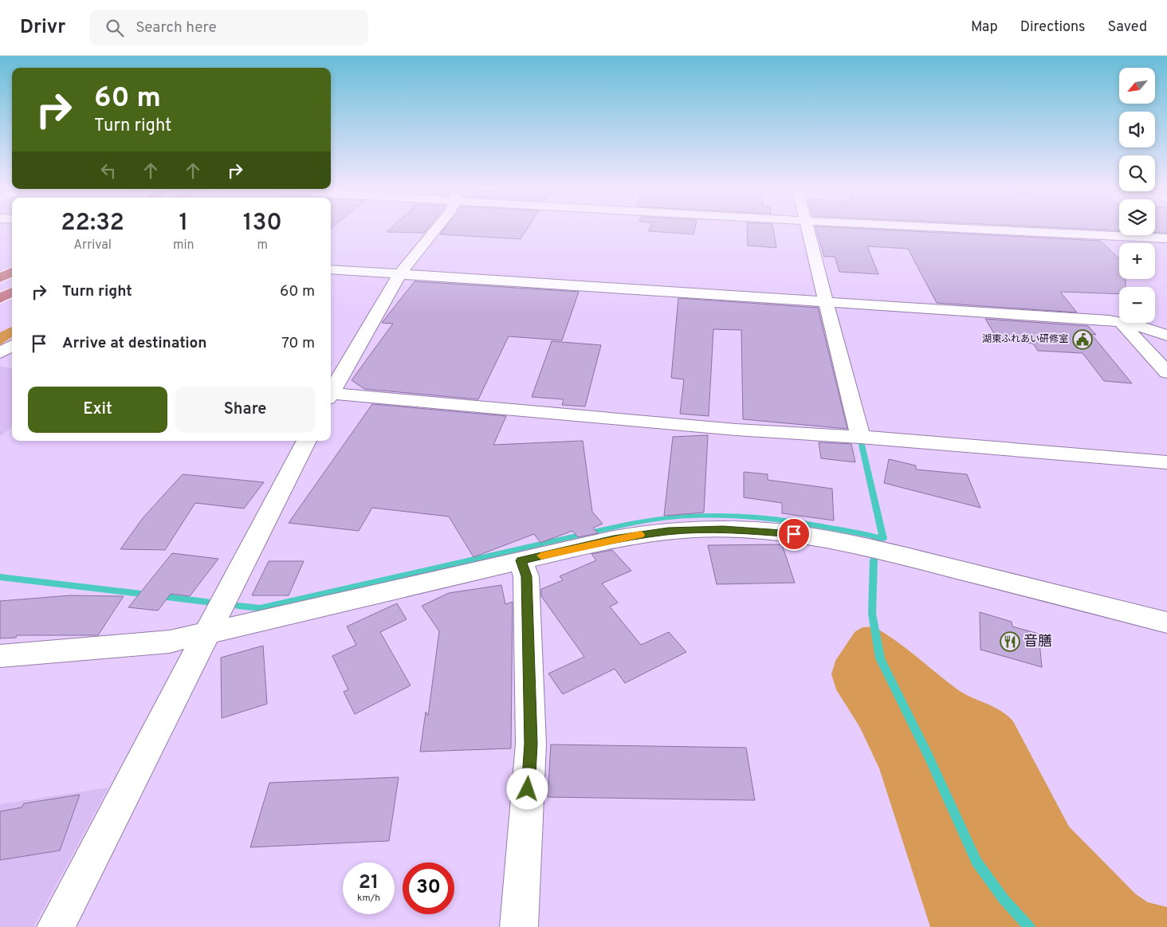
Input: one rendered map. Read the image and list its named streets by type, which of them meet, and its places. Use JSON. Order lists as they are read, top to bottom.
{
  "places": {
    "public building": ["湖東ふれあい研修室"],
    "restaurant": ["音膳"]
  },
  "north": "bottom left",
  "page": {
    "header": "Drivr",
    "search": "Search here",
    "nav": ["Map", "Directions", "Saved"],
    "map_buttons": ["+", "−"],
    "turn": ["60 m", "Turn right"],
    "eta": [
      "22:32",
      "Arrival",
      "1",
      "min",
      "130",
      "m"
    ],
    "list": [
      {
        "name": "Turn right",
        "value": "60 m"
      },
      {
        "name": "Arrive at destination",
        "value": "70 m"
      }
    ],
    "buttons": ["Exit", "Share"],
    "speed": "21 km/h",
    "limit": "30"
  }
}
